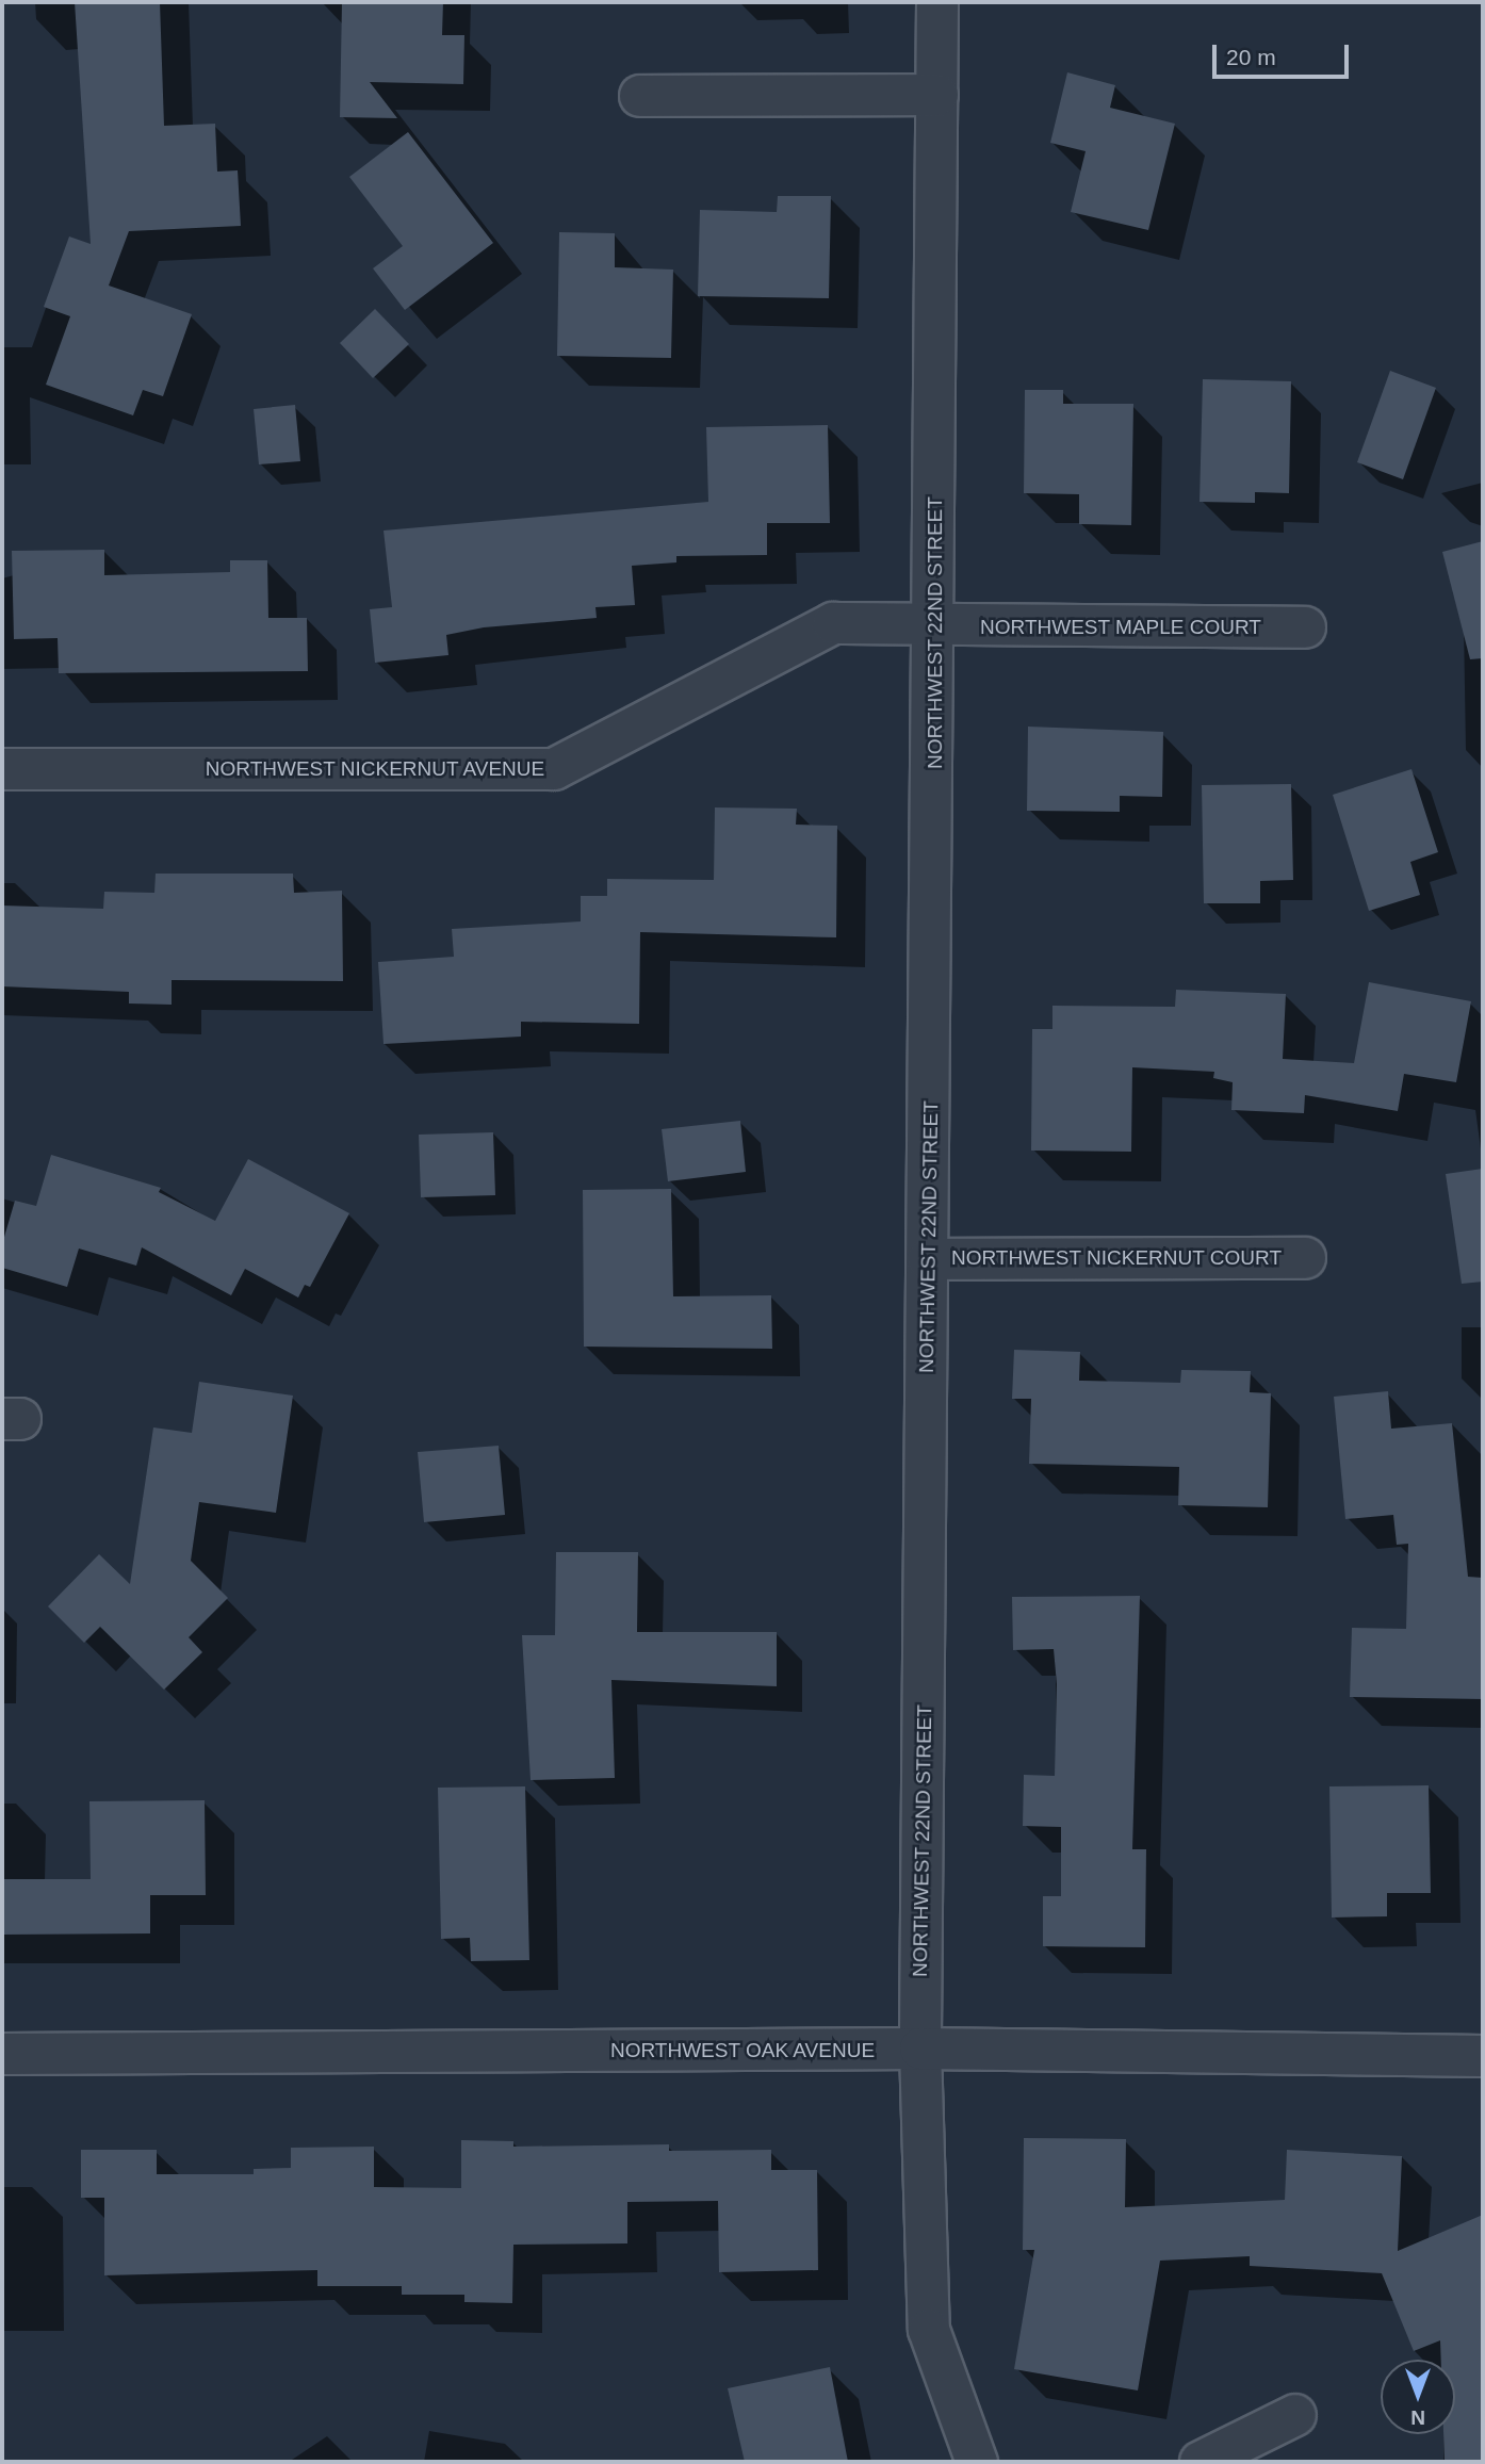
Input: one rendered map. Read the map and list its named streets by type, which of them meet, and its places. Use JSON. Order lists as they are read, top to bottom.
{
  "streets": {
    "street": [
      "NORTHWEST MAPLE COURT",
      "NORTHWEST 22ND STREET",
      "NORTHWEST NICKERNUT AVENUE",
      "NORTHWEST NICKERNUT COURT",
      "NORTHWEST OAK AVENUE"
    ]
  },
  "crossings": [
    ["NORTHWEST MAPLE COURT", "NORTHWEST 22ND STREET"],
    ["NORTHWEST MAPLE COURT", "NORTHWEST NICKERNUT AVENUE"],
    ["NORTHWEST 22ND STREET", "NORTHWEST NICKERNUT AVENUE"],
    ["NORTHWEST 22ND STREET", "NORTHWEST NICKERNUT COURT"],
    ["NORTHWEST 22ND STREET", "NORTHWEST OAK AVENUE"]
  ],
  "scale_bar": "20 m",
  "north": "bottom"
}
